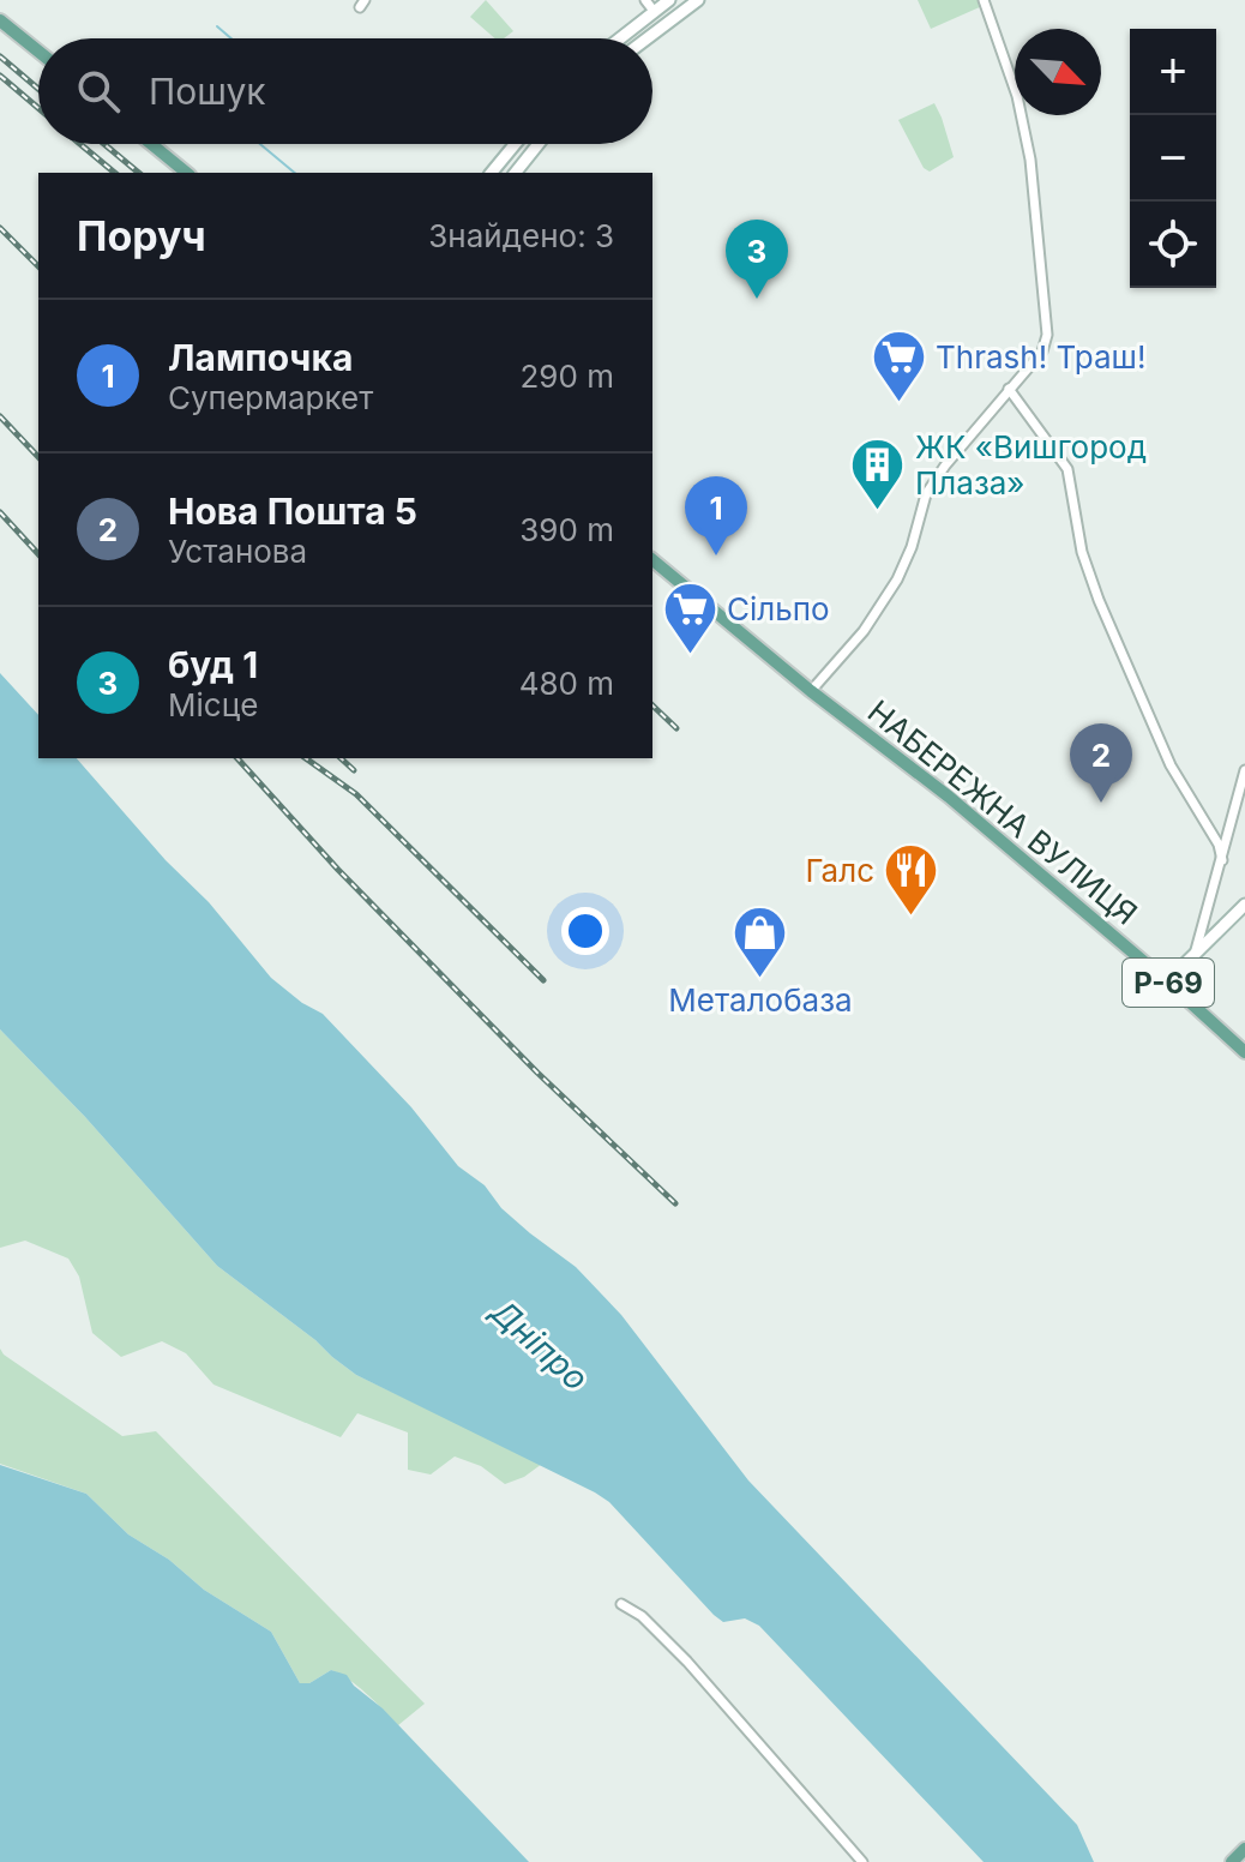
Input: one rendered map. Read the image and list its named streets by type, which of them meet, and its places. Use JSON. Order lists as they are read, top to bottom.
{
  "streets": {
    "main road": ["НАБЕРЕЖНА ВУЛИЦЯ", "Р-69"]
  },
  "water": ["Дніпро"],
  "places": {
    "supermarket": ["Thrash! Траш!", "Сільпо"],
    "building": ["ЖК «Вишгород Плаза»"],
    "restaurant": ["Галс"],
    "shop": ["Металобаза"]
  },
  "north": "bottom right",
  "page": {
    "map_buttons": ["+", "−"],
    "search": "Пошук",
    "heading": ["Поруч", "Знайдено: 3"],
    "pins": ["3", "1", "2"],
    "list": [
      {
        "mark": "1",
        "name": "Лампочка",
        "note": "Супермаркет",
        "value": "290 m"
      },
      {
        "mark": "2",
        "name": "Нова Пошта 5",
        "note": "Установа",
        "value": "390 m"
      },
      {
        "mark": "3",
        "name": "буд 1",
        "note": "Місце",
        "value": "480 m"
      }
    ]
  }
}
